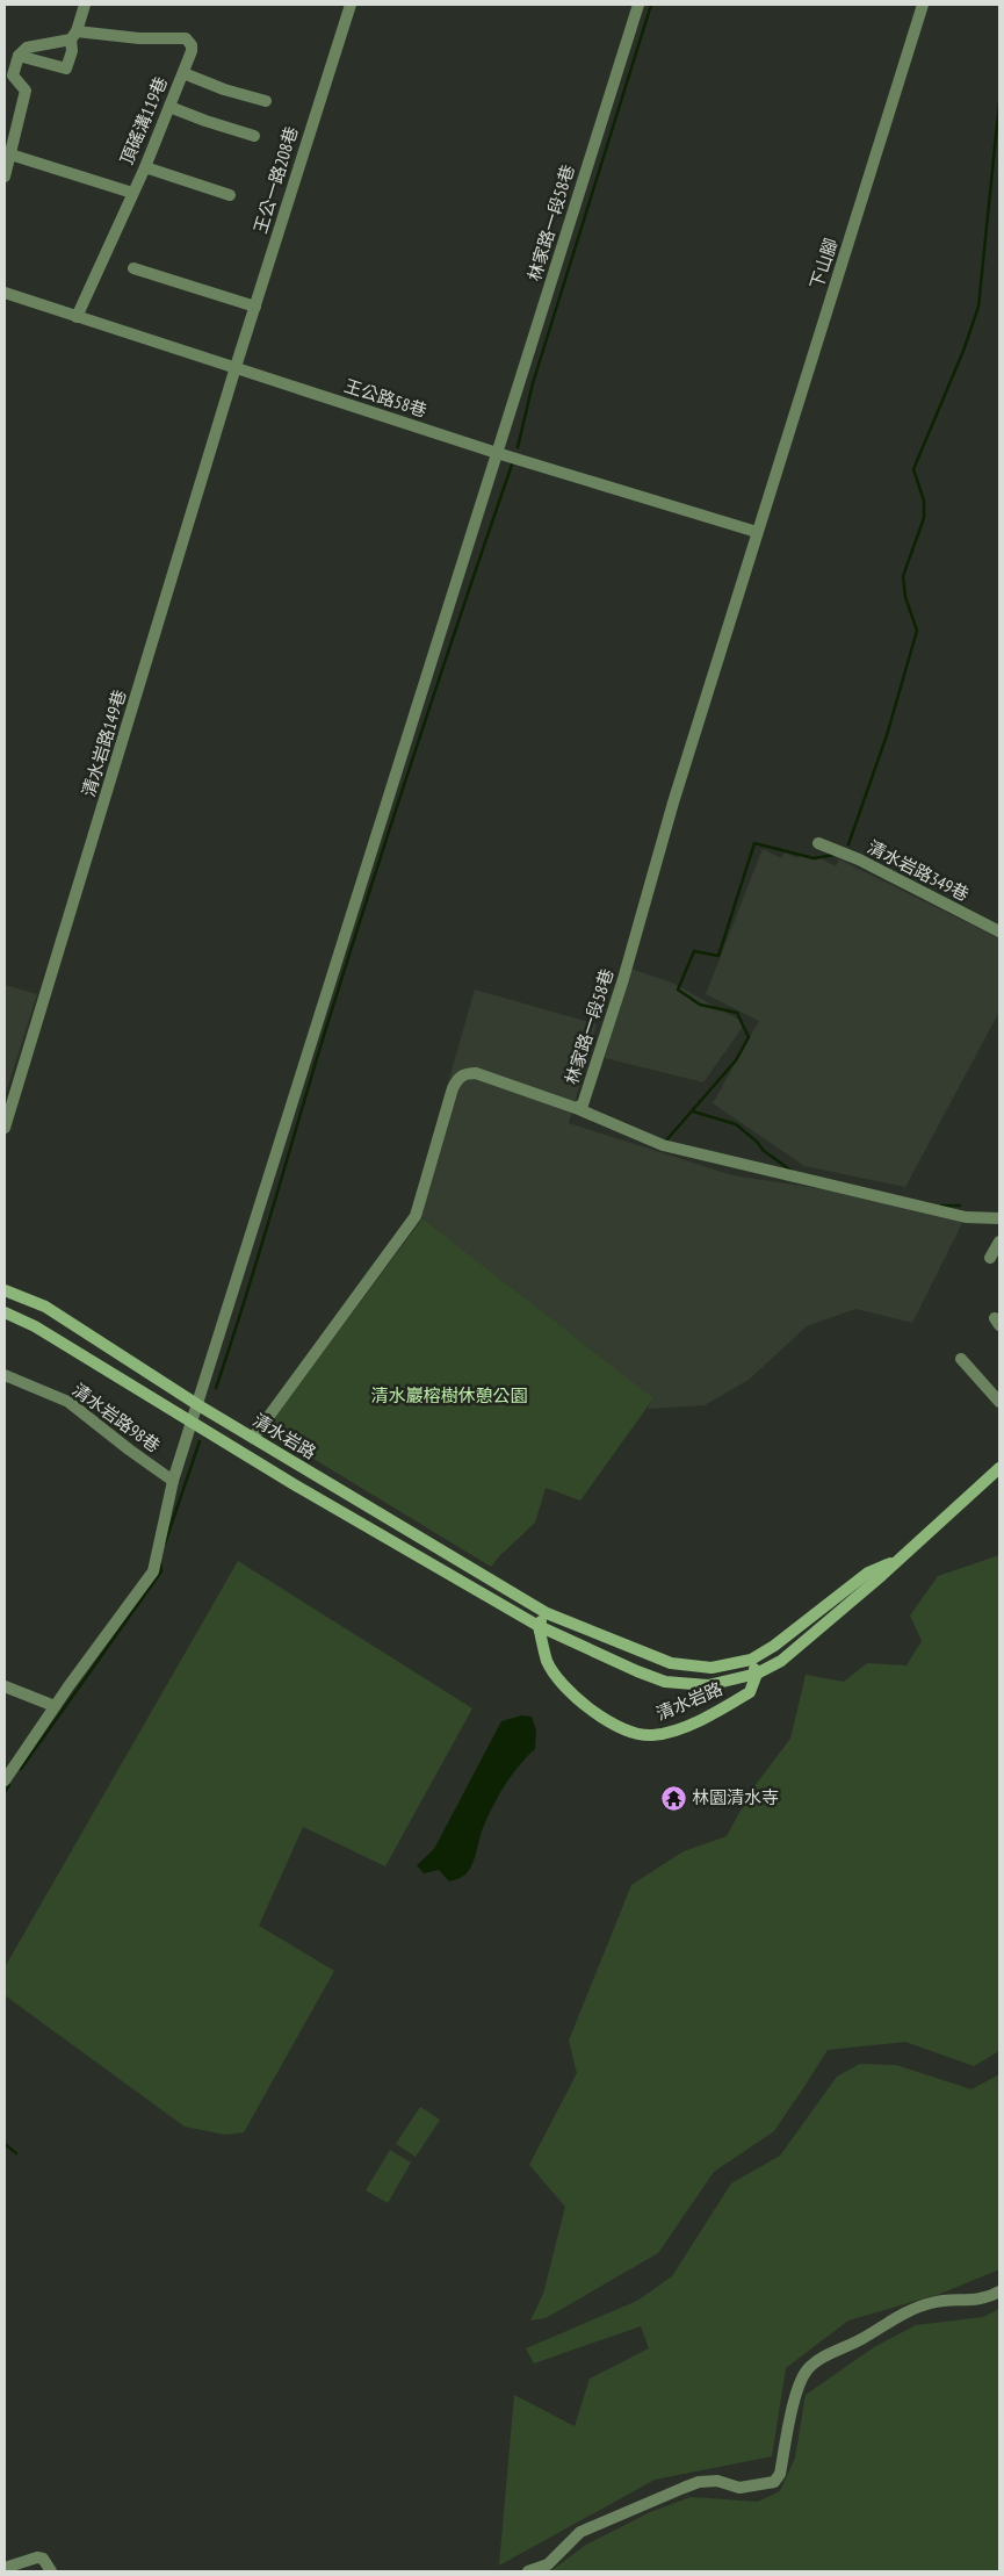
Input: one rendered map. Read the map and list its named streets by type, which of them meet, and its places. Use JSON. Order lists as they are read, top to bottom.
{
  "streets": {
    "street": [
      "頂磘溝119巷",
      "王公一路208巷",
      "林家路一段58巷",
      "下山腳",
      "王公路58巷",
      "清水岩路149巷",
      "清水岩路349巷",
      "清水岩路98巷",
      "清水岩路"
    ]
  },
  "crossings": [
    ["頂磘溝119巷", "王公路58巷"],
    ["王公一路208巷", "王公路58巷"],
    ["王公一路208巷", "清水岩路149巷"],
    ["林家路一段58巷", "下山腳"],
    ["林家路一段58巷", "王公路58巷"],
    ["林家路一段58巷", "清水岩路98巷"],
    ["林家路一段58巷", "清水岩路"],
    ["下山腳", "王公路58巷"],
    ["王公路58巷", "清水岩路149巷"]
  ],
  "parks": ["清水巖榕樹休憩公園"],
  "places": {
    "temple": ["林園清水寺"]
  }
}
